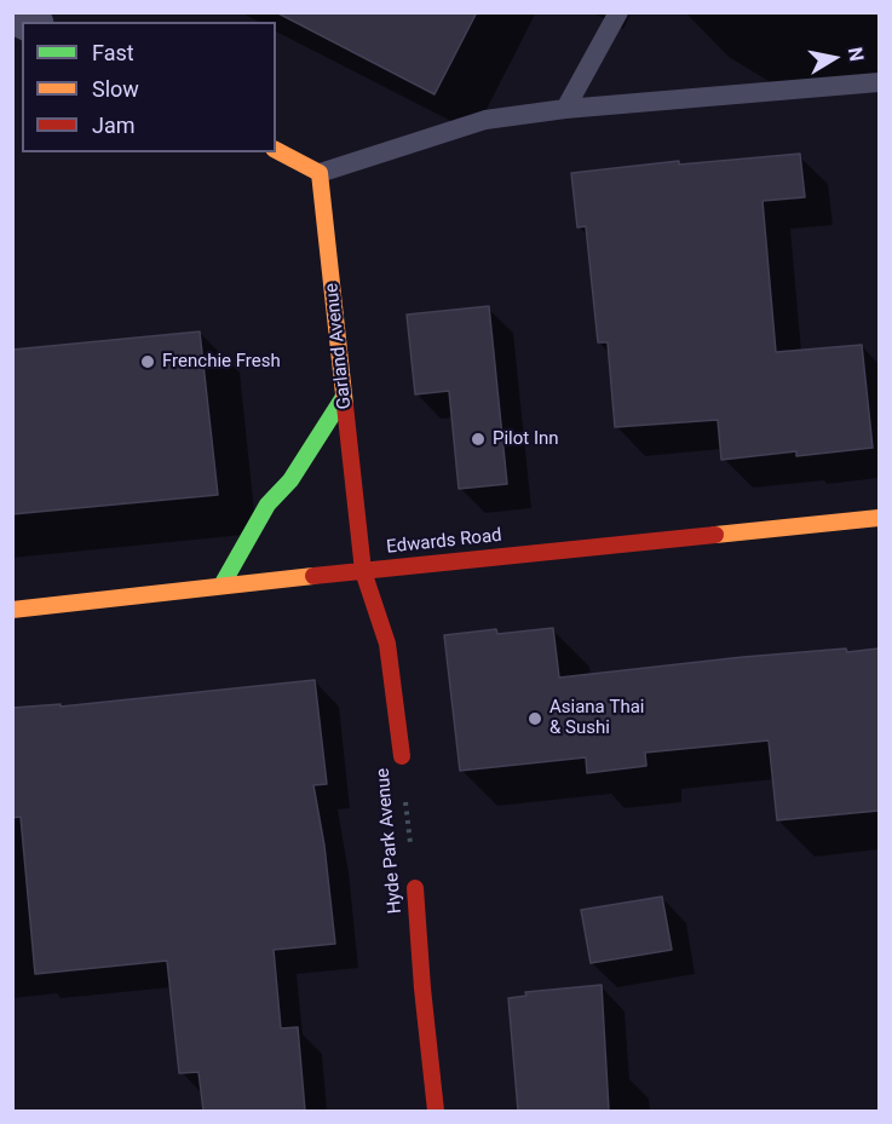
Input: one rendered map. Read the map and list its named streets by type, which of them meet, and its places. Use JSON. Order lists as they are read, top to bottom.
{
  "streets": {
    "main road": ["Garland Avenue", "Edwards Road", "Hyde Park Avenue"]
  },
  "crossings": [
    ["Garland Avenue", "Edwards Road"],
    ["Garland Avenue", "Hyde Park Avenue"],
    ["Edwards Road", "Hyde Park Avenue"]
  ],
  "places": ["Frenchie Fresh", "Pilot Inn", "Asiana Thai & Sushi"],
  "legend": ["Fast", "Slow", "Jam"],
  "north": "right"
}
